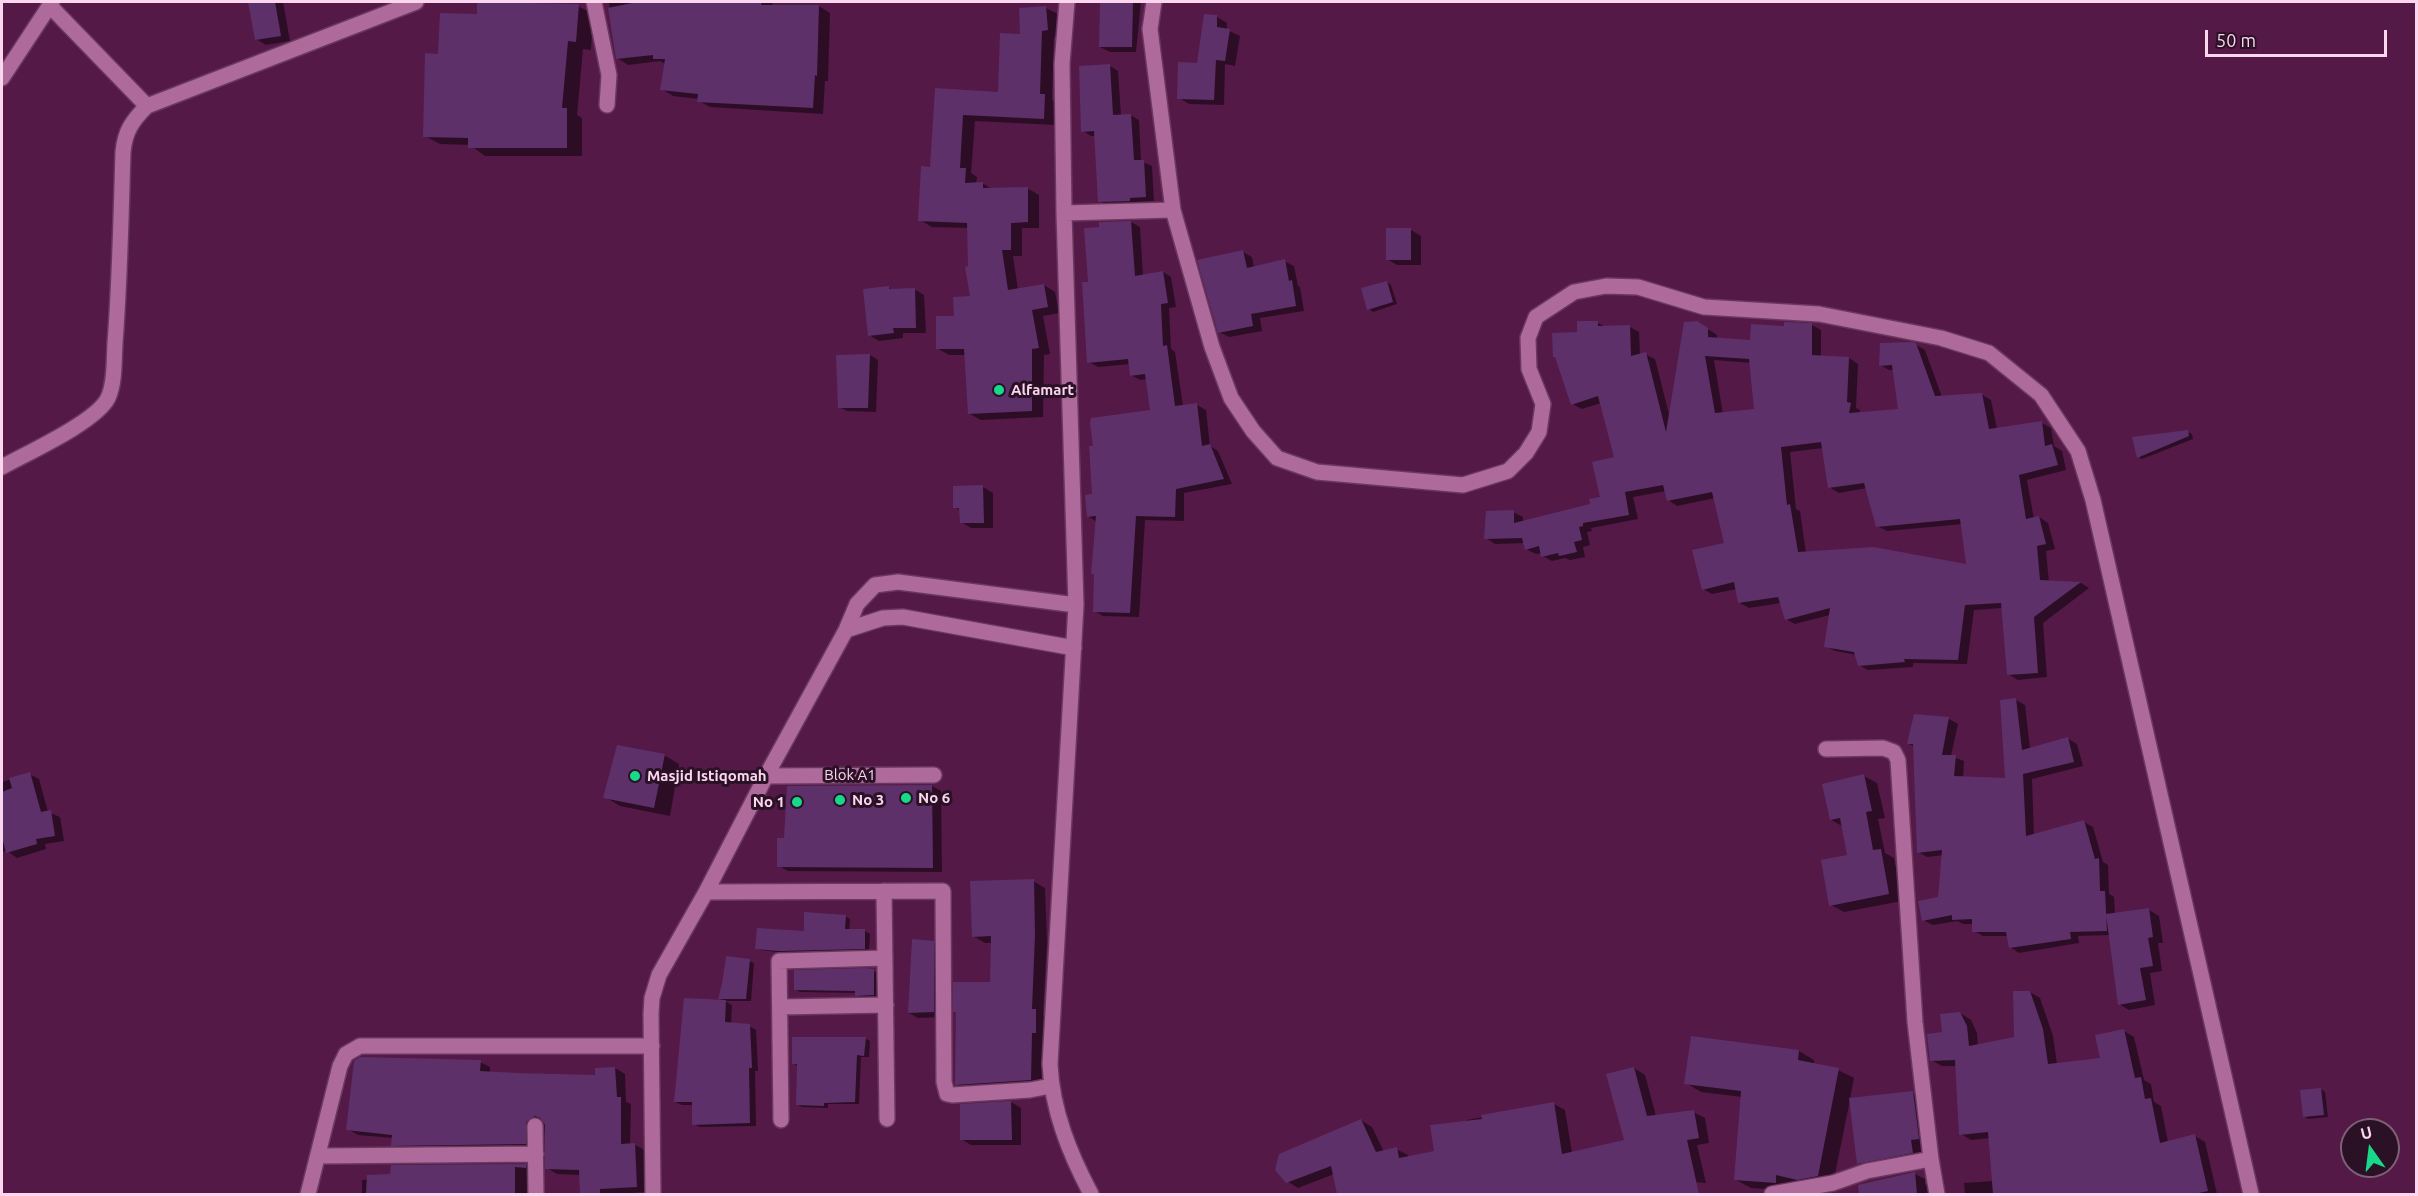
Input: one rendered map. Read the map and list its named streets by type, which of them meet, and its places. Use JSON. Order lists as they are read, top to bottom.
{
  "streets": {
    "street": ["Blok A1"]
  },
  "places": [
    "Alfamart",
    "Masjid Istiqomah",
    "No 6",
    "No 3",
    "No 1"
  ],
  "scale_bar": "50 m",
  "north": "top"
}
